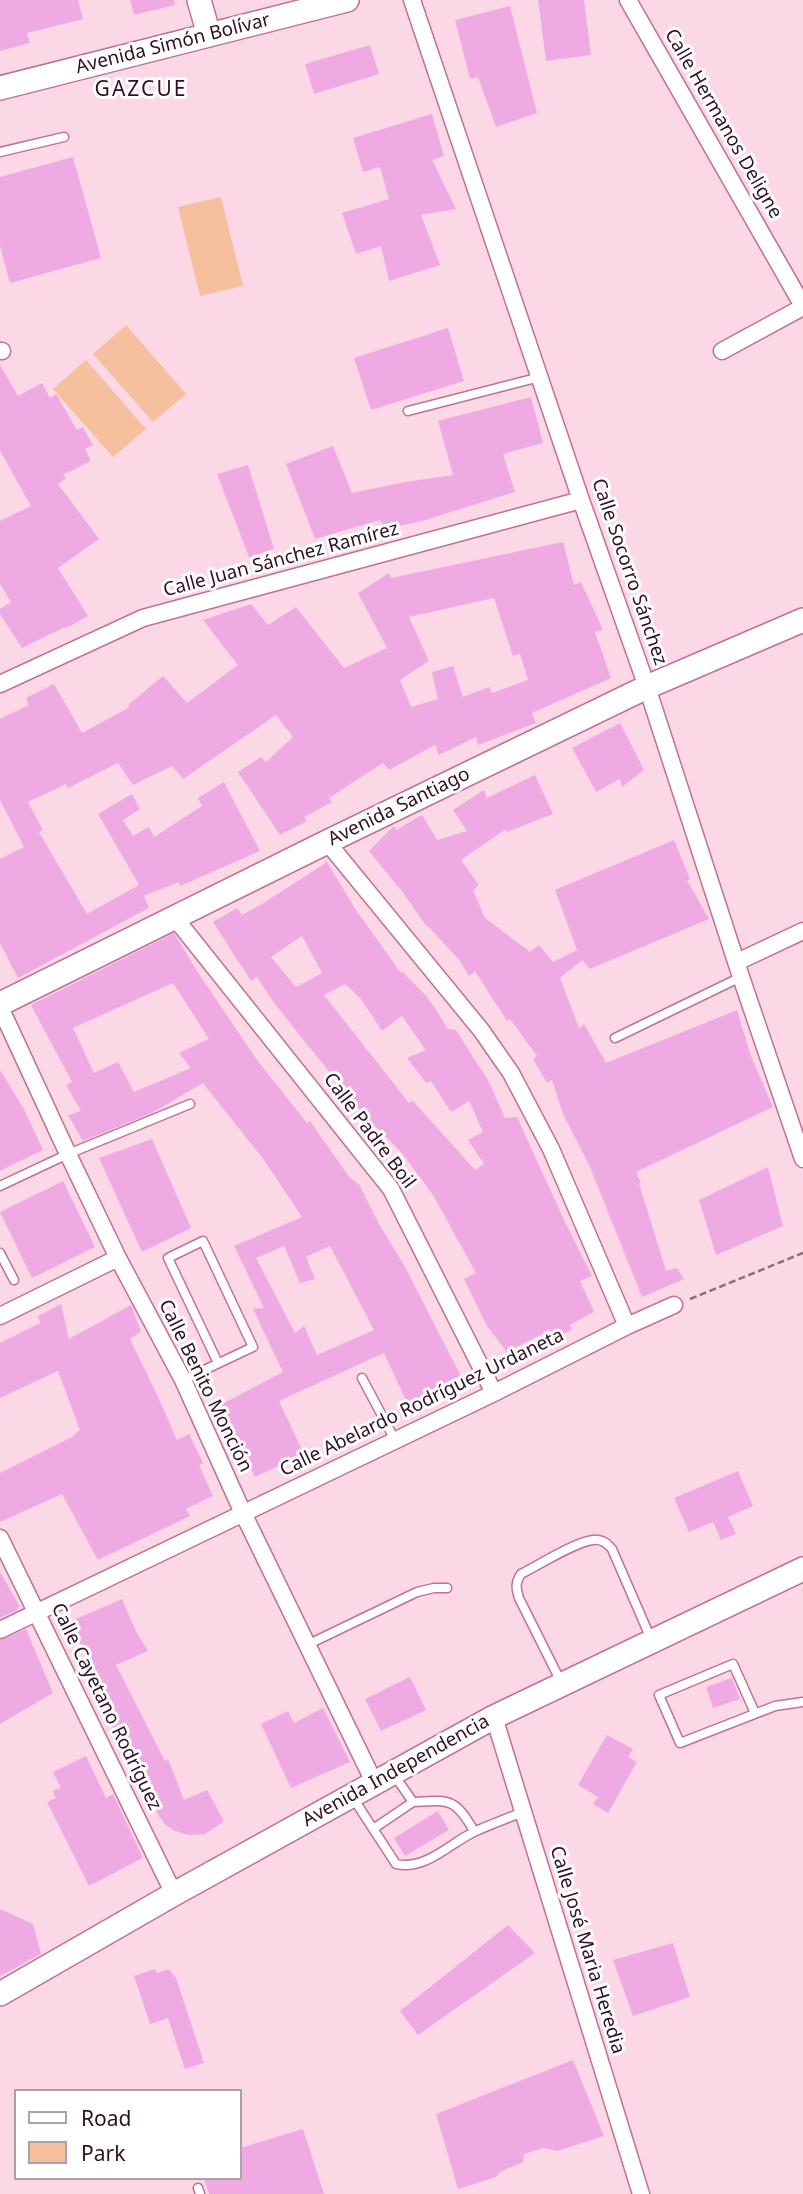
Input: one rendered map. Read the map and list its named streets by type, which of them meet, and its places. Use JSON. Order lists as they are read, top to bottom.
{
  "streets": {
    "main road": ["Avenida Simón Bolívar", "Avenida Santiago", "Avenida Independencia"],
    "street": [
      "Calle Hermanos Deligne",
      "Calle Juan Sánchez Ramírez",
      "Calle Socorro Sánchez",
      "Calle Padre Boil",
      "Calle Benito Monción",
      "Calle Abelardo Rodríguez Urdaneta",
      "Calle Cayetano Rodríguez",
      "Calle José Maria Heredia"
    ]
  },
  "crossings": [
    ["Calle Juan Sánchez Ramírez", "Calle Socorro Sánchez"],
    ["Calle Socorro Sánchez", "Avenida Santiago"],
    ["Avenida Santiago", "Calle Padre Boil"],
    ["Avenida Santiago", "Calle Benito Monción"],
    ["Calle Padre Boil", "Calle Abelardo Rodríguez Urdaneta"],
    ["Calle Benito Monción", "Calle Abelardo Rodríguez Urdaneta"],
    ["Calle Benito Monción", "Avenida Independencia"],
    ["Calle Abelardo Rodríguez Urdaneta", "Calle Cayetano Rodríguez"],
    ["Calle Cayetano Rodríguez", "Avenida Independencia"],
    ["Avenida Independencia", "Calle José Maria Heredia"]
  ],
  "districts": ["GAZCUE"],
  "legend": ["Road", "Park"]
}
